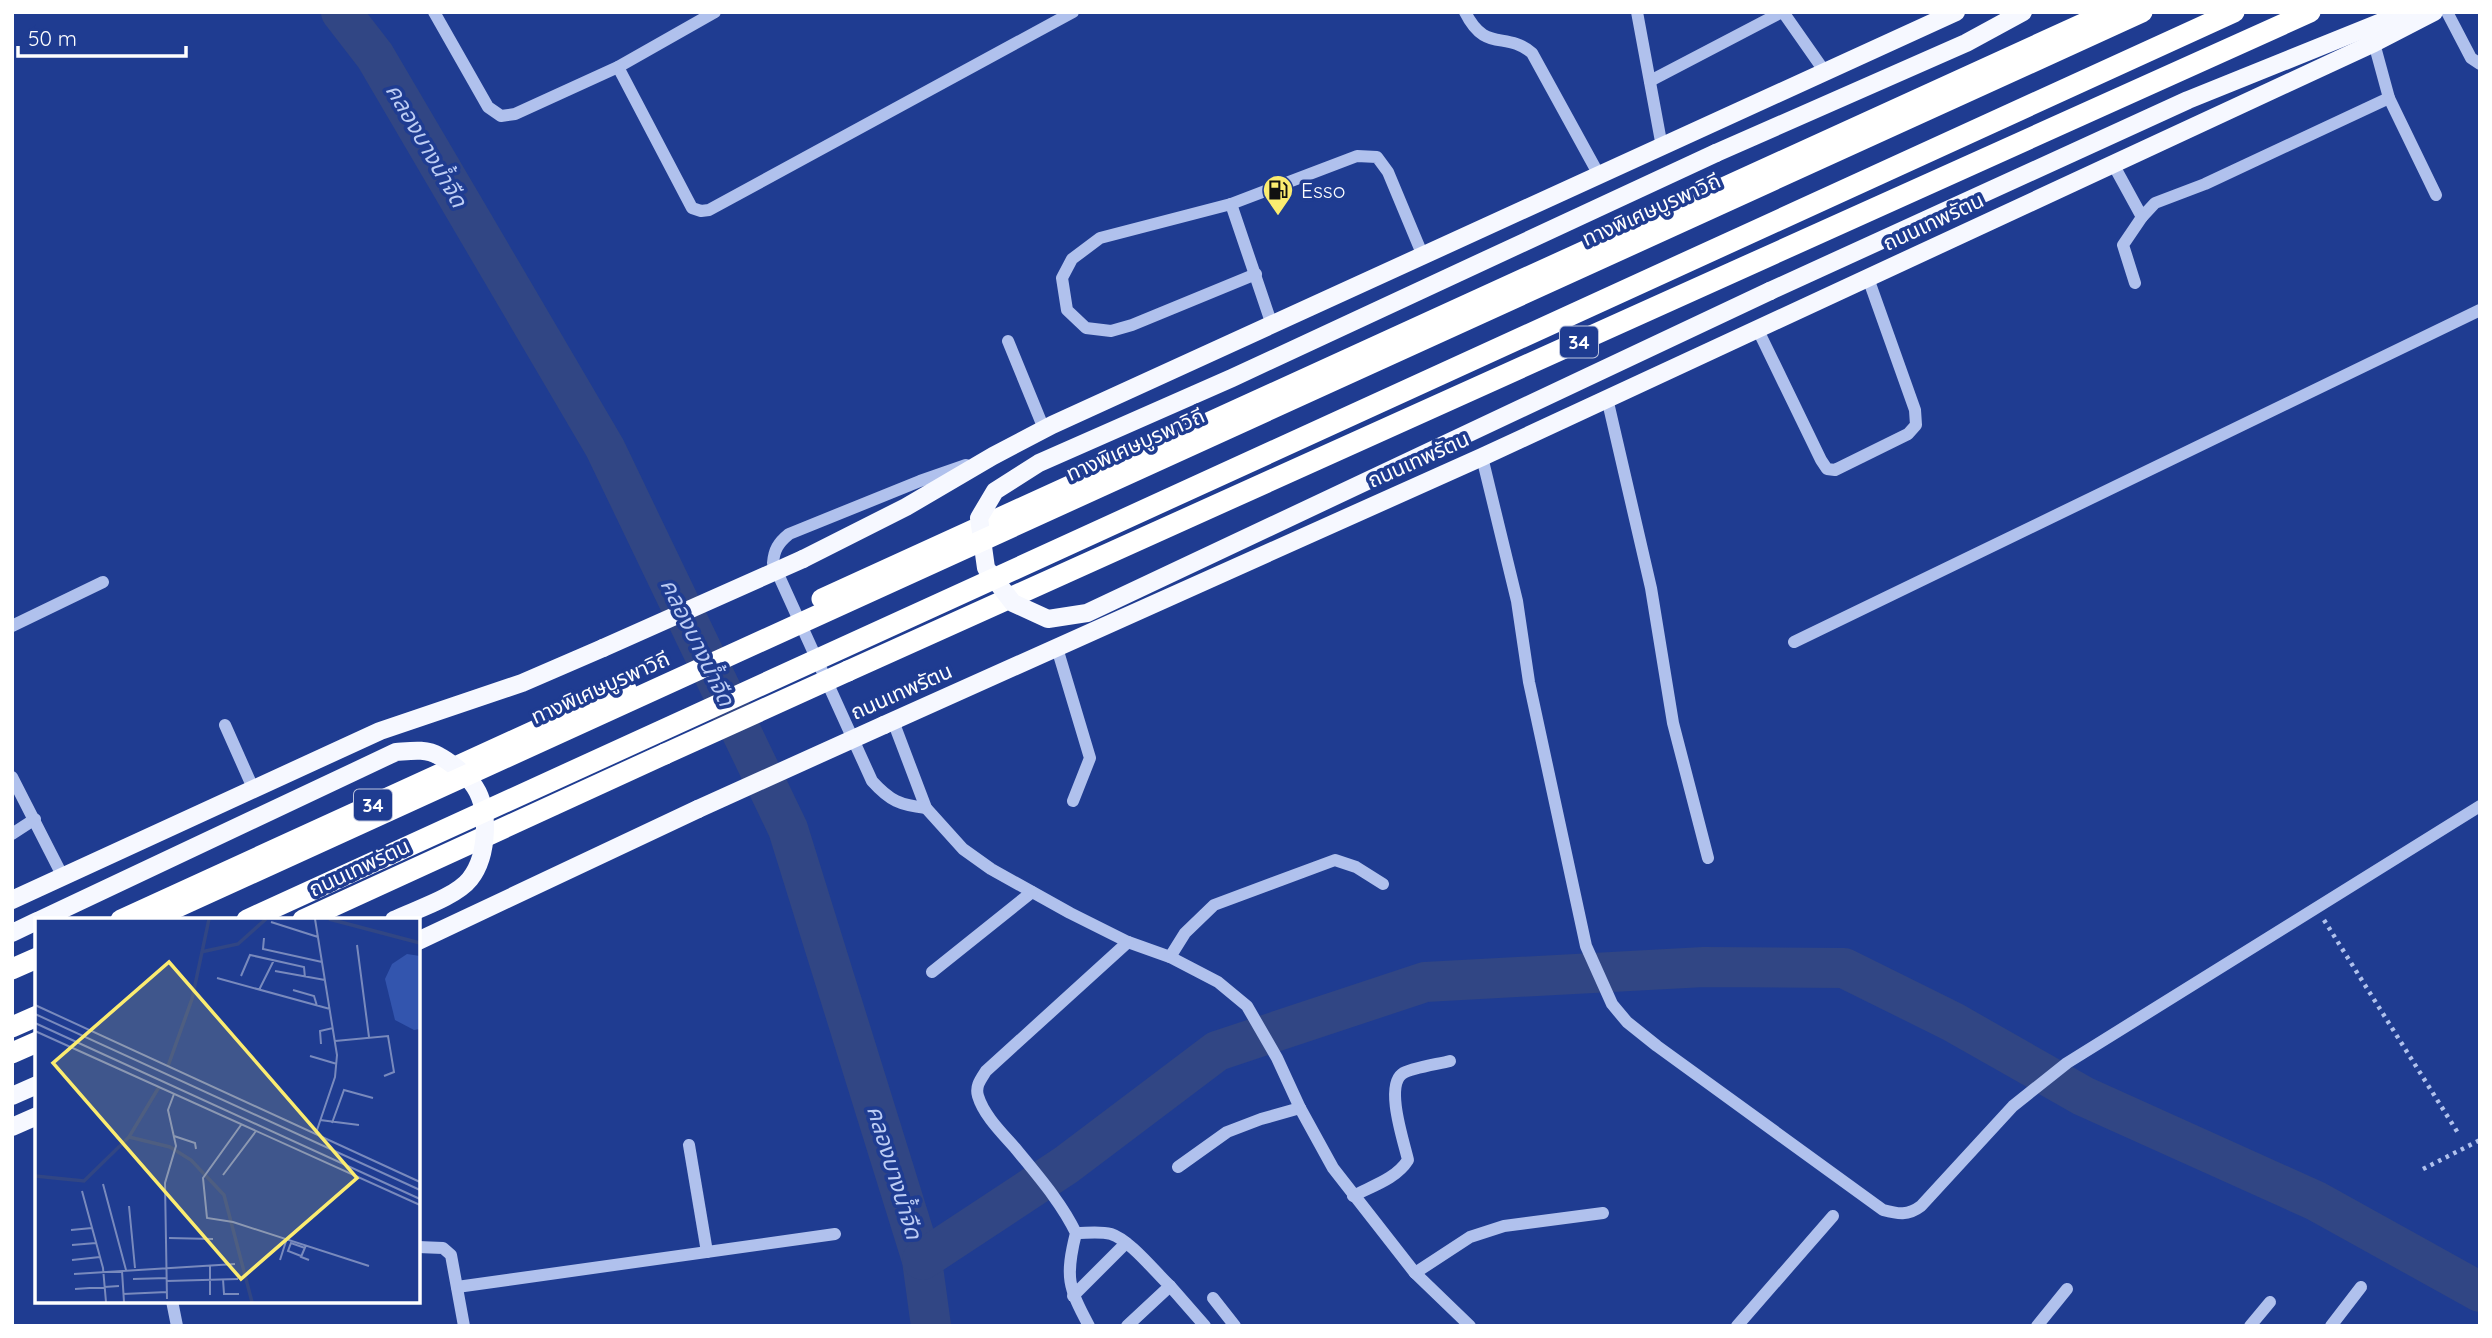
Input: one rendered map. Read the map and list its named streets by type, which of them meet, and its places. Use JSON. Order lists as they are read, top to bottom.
{
  "streets": {
    "highway": ["ทางพิเศษบูรพาวิถี", "ถนนเทพรัตน", "34"]
  },
  "water": ["คลองบางน้ำจืด"],
  "places": {
    "fuel station": ["Esso"]
  },
  "scale_bar": "50 m"
}
